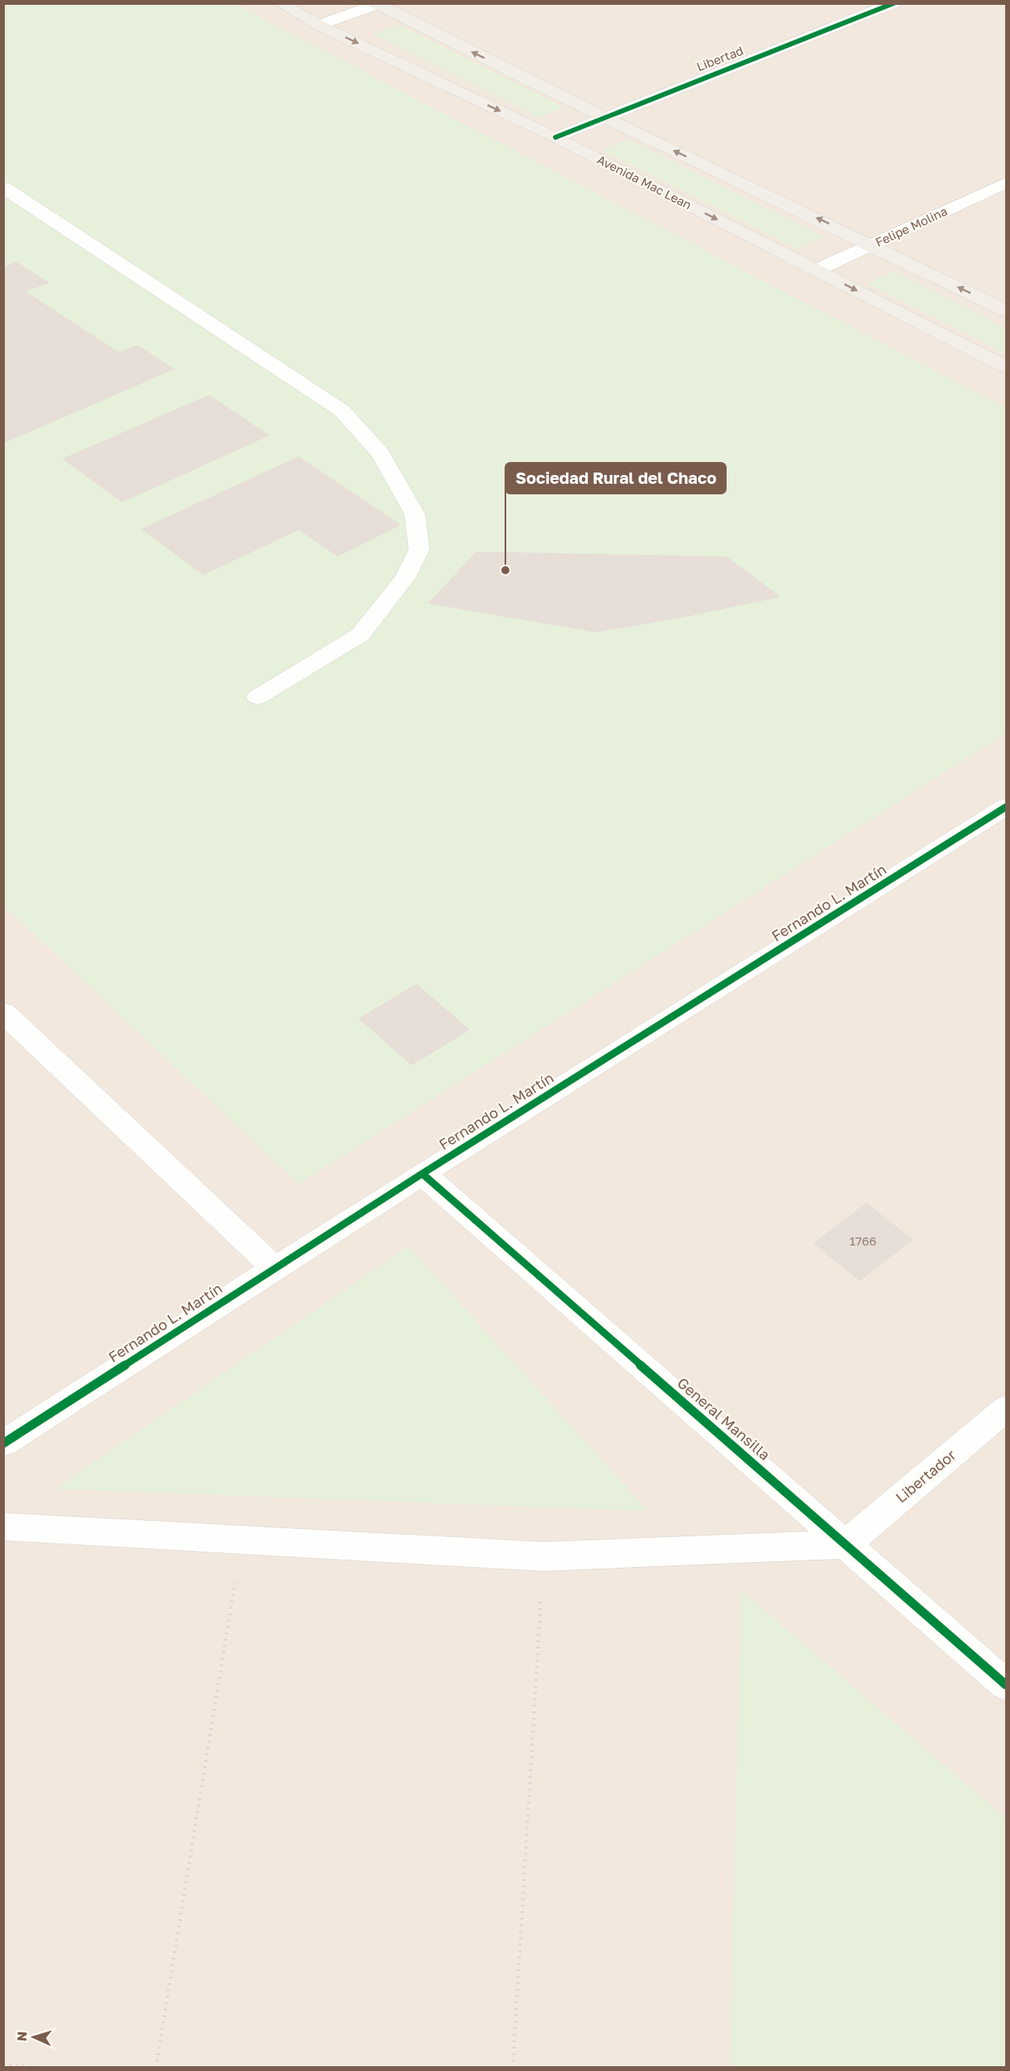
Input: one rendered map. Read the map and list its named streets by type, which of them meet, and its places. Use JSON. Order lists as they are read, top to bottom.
{
  "streets": {
    "main road": ["Avenida Mac Lean"],
    "street": [
      "Libertad",
      "Felipe Molina",
      "Fernando L. Martín",
      "General Mansilla",
      "Libertador"
    ]
  },
  "crossings": [
    ["Libertad", "Avenida Mac Lean"],
    ["Avenida Mac Lean", "Felipe Molina"],
    ["Fernando L. Martín", "General Mansilla"],
    ["General Mansilla", "Libertador"]
  ],
  "places": ["Sociedad Rural del Chaco"],
  "house_numbers": ["1766"],
  "north": "left"
}
